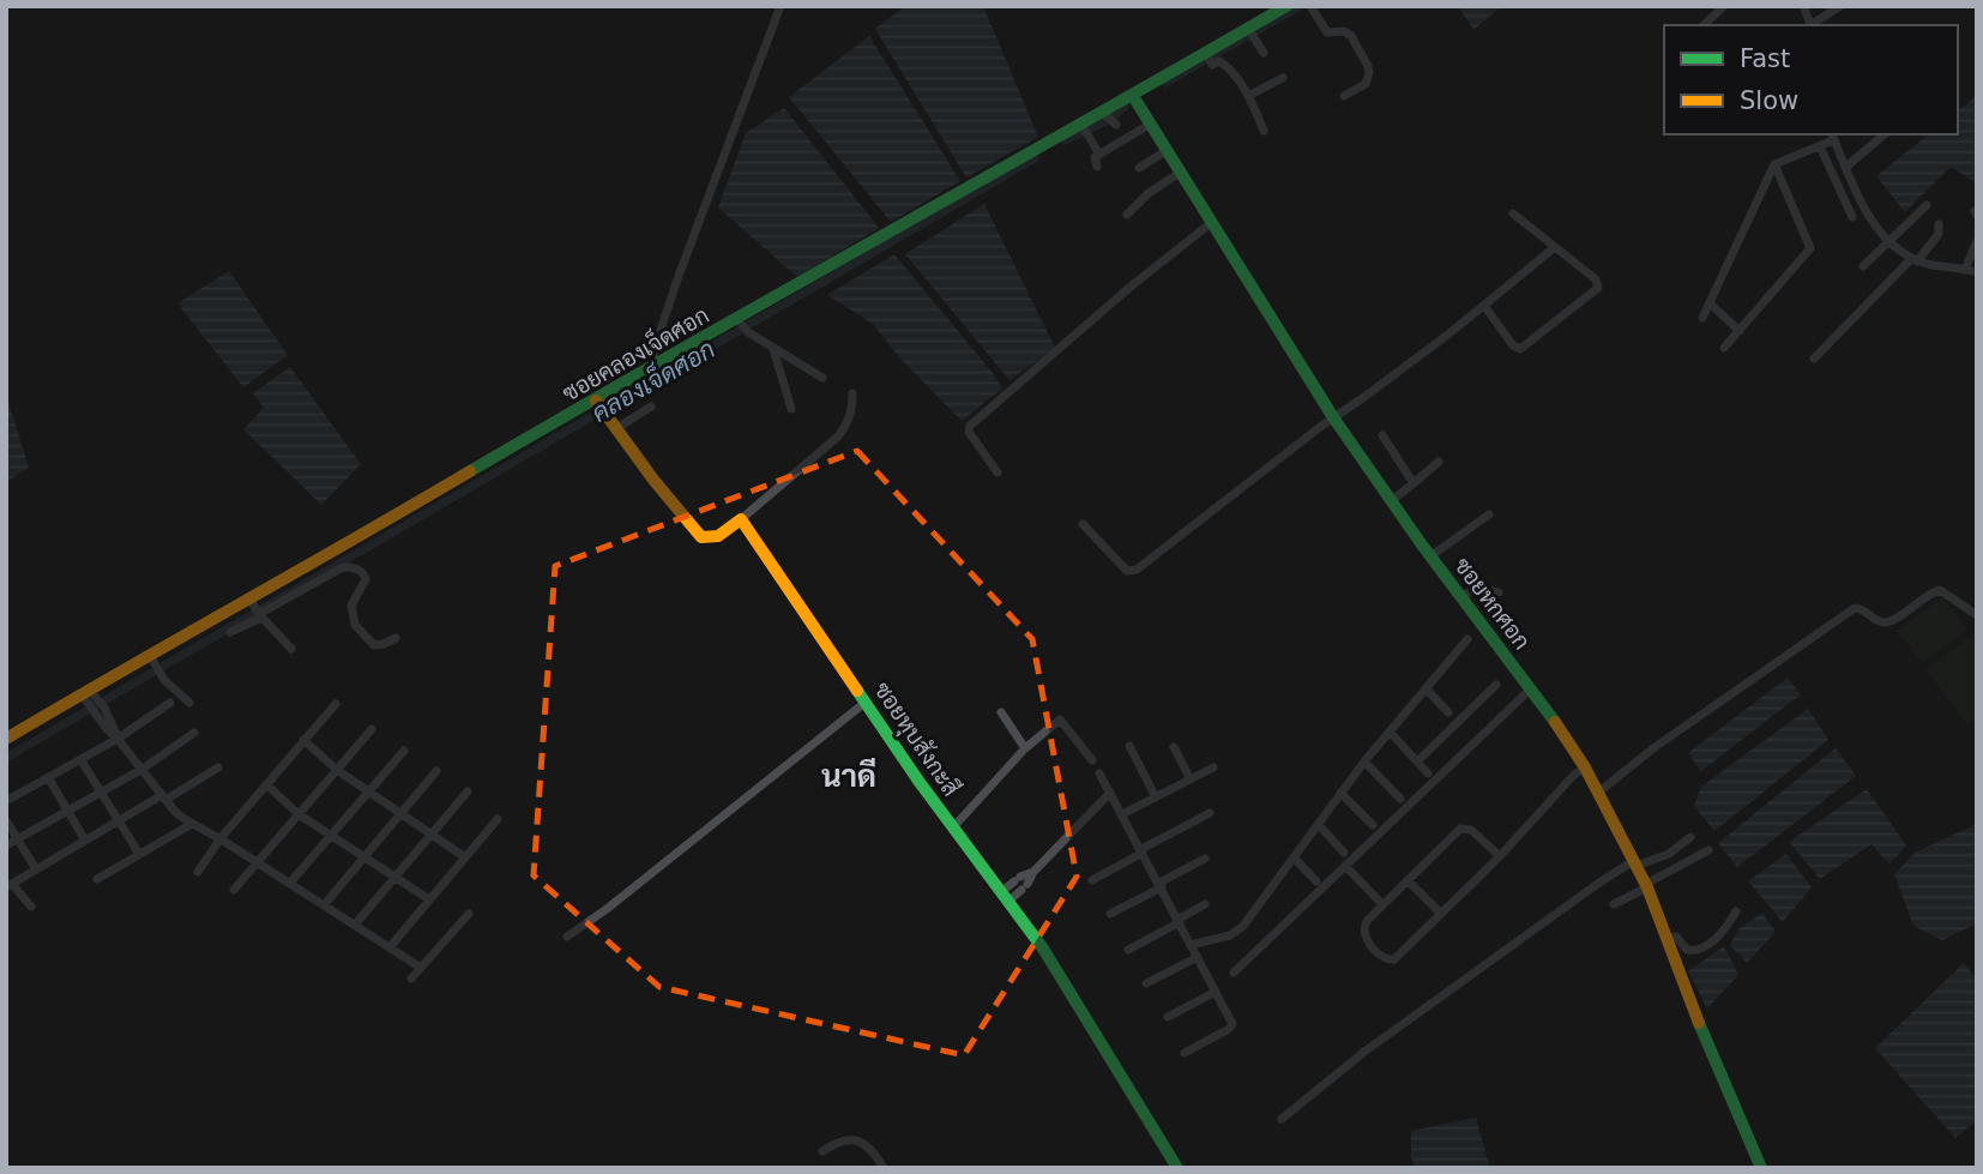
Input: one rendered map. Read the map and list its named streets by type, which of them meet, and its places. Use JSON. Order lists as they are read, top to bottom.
{
  "streets": {
    "street": ["ซอยคลองเจ็ดศอก", "ซอยหกศอก", "ซอยหุบสังกะสี"]
  },
  "crossings": [
    ["ซอยคลองเจ็ดศอก", "ซอยหกศอก"]
  ],
  "districts": ["นาดี"],
  "water": ["คลองเจ็ดศอก"],
  "legend": ["Fast", "Slow"]
}
